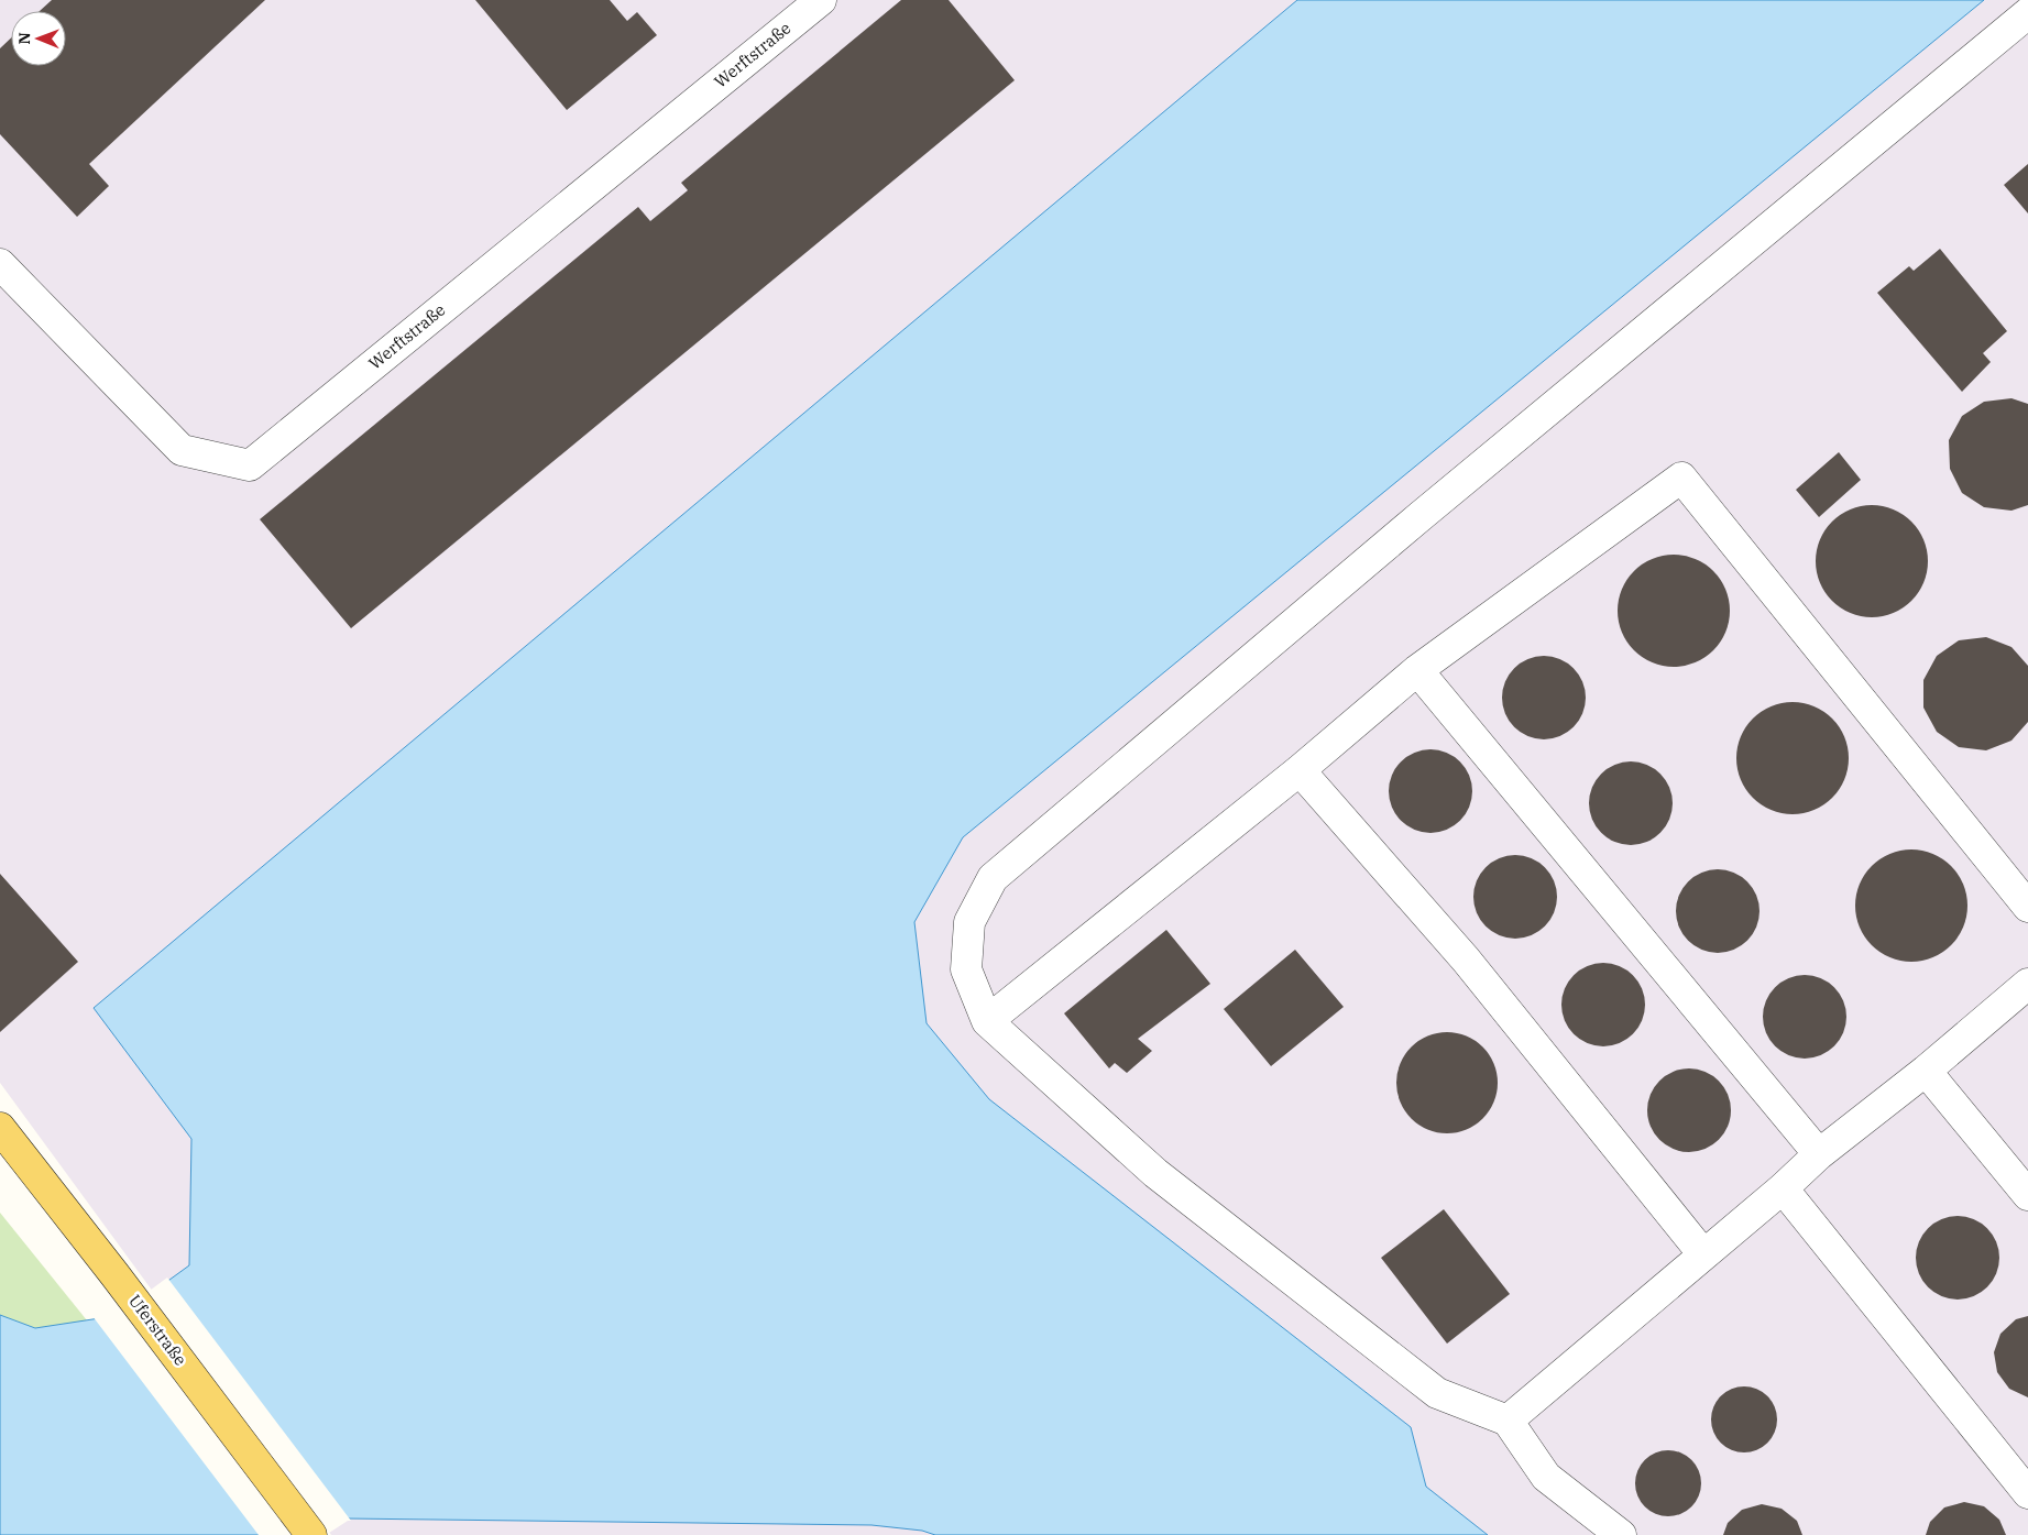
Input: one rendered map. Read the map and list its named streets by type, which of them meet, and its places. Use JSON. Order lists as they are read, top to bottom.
{
  "streets": {
    "main road": ["Uferstraße"],
    "street": ["Werftstraße"]
  },
  "north": "left"
}
